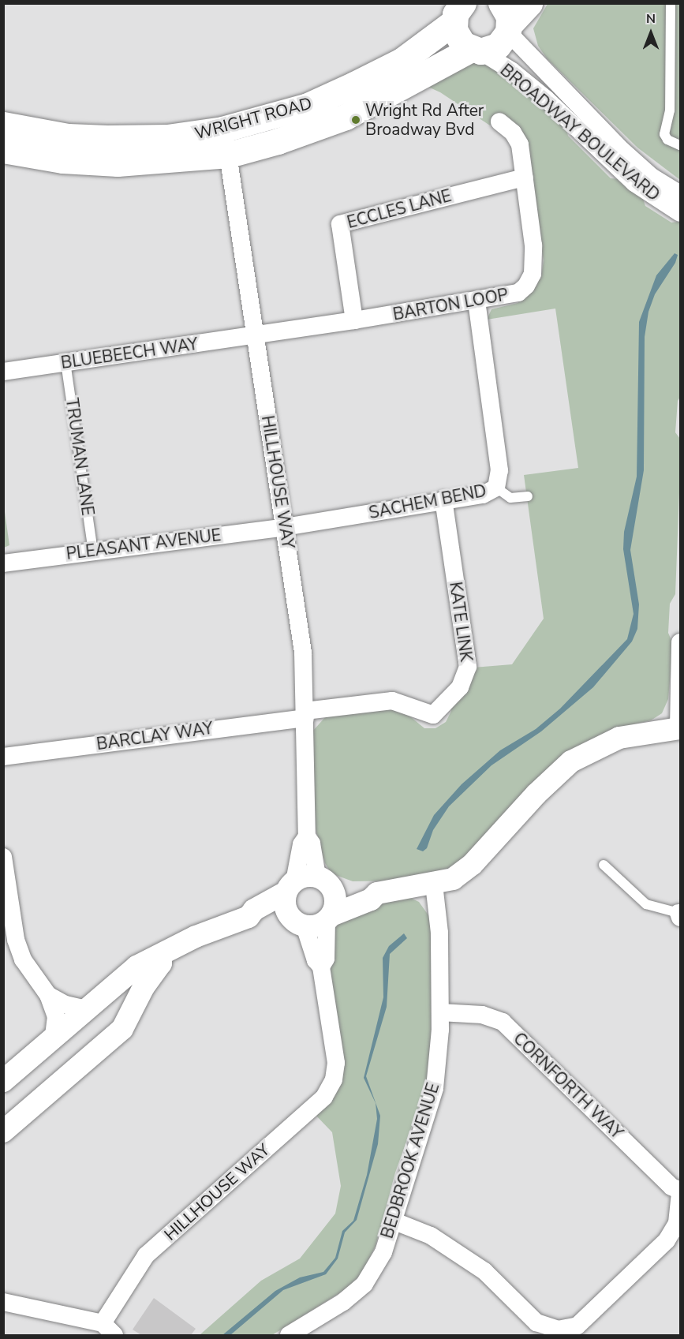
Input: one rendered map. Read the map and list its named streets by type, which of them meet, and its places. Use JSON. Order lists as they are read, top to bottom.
{
  "streets": {
    "main road": ["WRIGHT ROAD"],
    "street": [
      "BROADWAY BOULEVARD",
      "ECCLES LANE",
      "BARTON LOOP",
      "BLUEBEECH WAY",
      "HILLHOUSE WAY",
      "SACHEM BEND",
      "PLEASANT AVENUE",
      "KATE LINK",
      "BARCLAY WAY",
      "CORNFORTH WAY",
      "BEDBROOK AVENUE"
    ],
    "lane": ["TRUMAN LANE"]
  },
  "crossings": [
    ["WRIGHT ROAD", "BROADWAY BOULEVARD"],
    ["WRIGHT ROAD", "HILLHOUSE WAY"],
    ["ECCLES LANE", "BARTON LOOP"],
    ["BARTON LOOP", "BLUEBEECH WAY"],
    ["BARTON LOOP", "HILLHOUSE WAY"],
    ["BARTON LOOP", "SACHEM BEND"],
    ["BLUEBEECH WAY", "TRUMAN LANE"],
    ["BLUEBEECH WAY", "HILLHOUSE WAY"],
    ["TRUMAN LANE", "PLEASANT AVENUE"],
    ["HILLHOUSE WAY", "SACHEM BEND"],
    ["HILLHOUSE WAY", "PLEASANT AVENUE"],
    ["HILLHOUSE WAY", "KATE LINK"],
    ["HILLHOUSE WAY", "BARCLAY WAY"],
    ["SACHEM BEND", "PLEASANT AVENUE"],
    ["SACHEM BEND", "KATE LINK"],
    ["KATE LINK", "BARCLAY WAY"],
    ["CORNFORTH WAY", "BEDBROOK AVENUE"]
  ],
  "places": ["Wright Rd After Broadway Bvd"],
  "north": "top"
}
